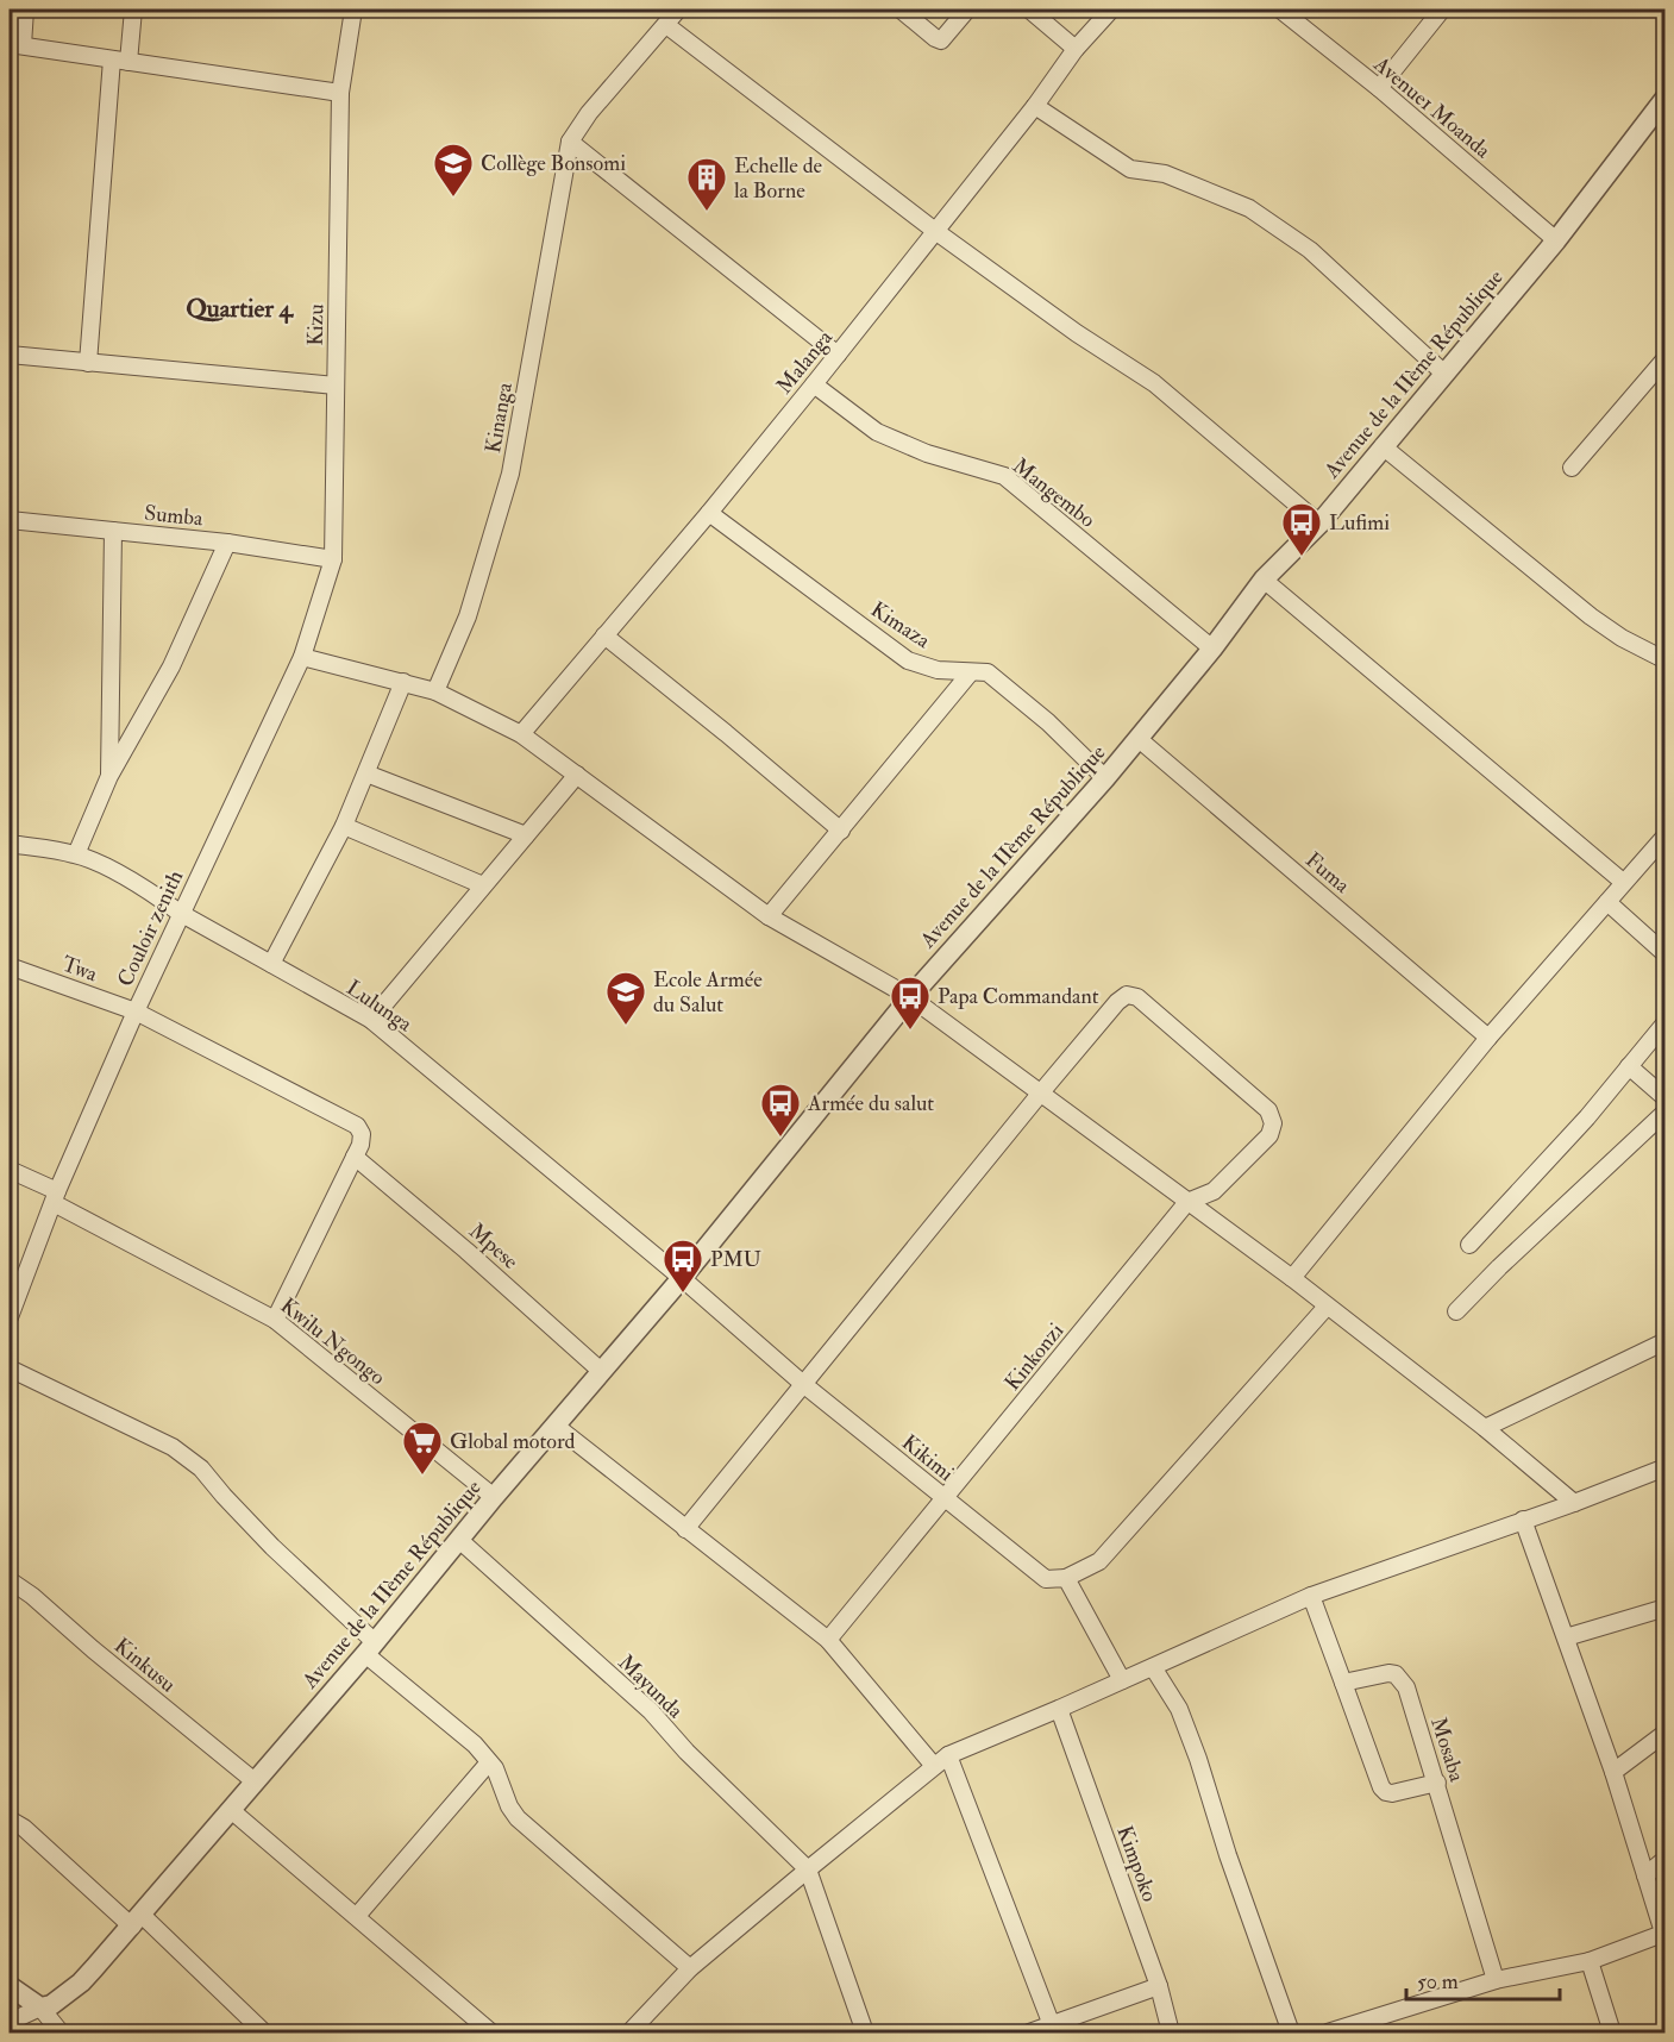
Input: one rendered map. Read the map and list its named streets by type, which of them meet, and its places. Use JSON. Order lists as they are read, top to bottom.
{
  "streets": {
    "street": [
      "Avenue1 Moanda",
      "Kizu",
      "Malanga",
      "Avenue de la IIème République",
      "Kinanga",
      "Mangembo",
      "Sumba",
      "Kimaza",
      "Fuma",
      "Couloir zenith",
      "Twa",
      "Lulunga",
      "Mpese",
      "Kwilu Ngongo",
      "Kinkonzi",
      "Kikimi",
      "Kinkusu",
      "Mayunda",
      "Mosaba",
      "Kimpoko"
    ]
  },
  "crossings": [
    ["Avenue1 Moanda", "Avenue de la IIème République"],
    ["Kizu", "Sumba"],
    ["Kizu", "Couloir zenith"],
    ["Malanga", "Mangembo"],
    ["Malanga", "Kimaza"],
    ["Avenue de la IIème République", "Mangembo"],
    ["Avenue de la IIème République", "Kimaza"],
    ["Avenue de la IIème République", "Fuma"],
    ["Avenue de la IIème République", "Lulunga"],
    ["Avenue de la IIème République", "Mpese"],
    ["Avenue de la IIème République", "Kwilu Ngongo"],
    ["Avenue de la IIème République", "Kikimi"],
    ["Avenue de la IIème République", "Kinkusu"],
    ["Avenue de la IIème République", "Mayunda"],
    ["Sumba", "Couloir zenith"],
    ["Couloir zenith", "Twa"],
    ["Couloir zenith", "Lulunga"],
    ["Couloir zenith", "Kwilu Ngongo"],
    ["Lulunga", "Kikimi"],
    ["Kinkonzi", "Kikimi"]
  ],
  "districts": ["Quartier 4"],
  "places": {
    "school or university": ["Collège Bonsomi", "Ecole Armée du Salut"],
    "building": ["Echelle de la Borne"],
    "bus stop": [
      "Lufimi",
      "Papa Commandant",
      "Armée du salut",
      "PMU"
    ],
    "supermarket": ["Global motord"]
  },
  "scale_bar": "50 m"
}
